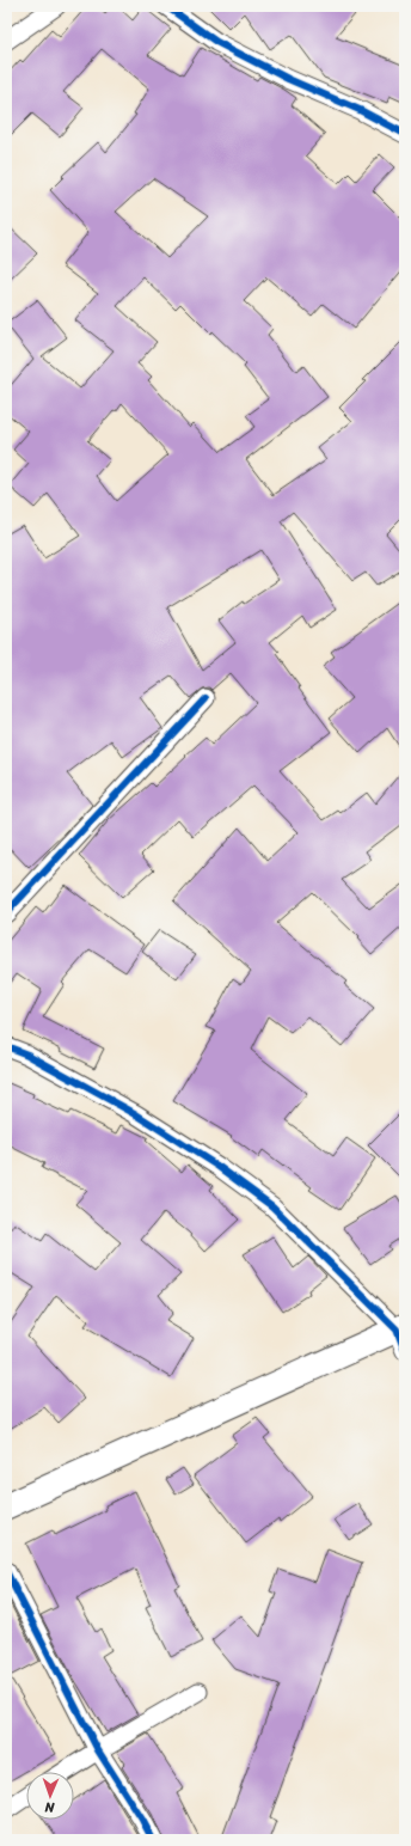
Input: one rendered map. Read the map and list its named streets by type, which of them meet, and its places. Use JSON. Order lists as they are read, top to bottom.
{
  "north": "bottom"
}
